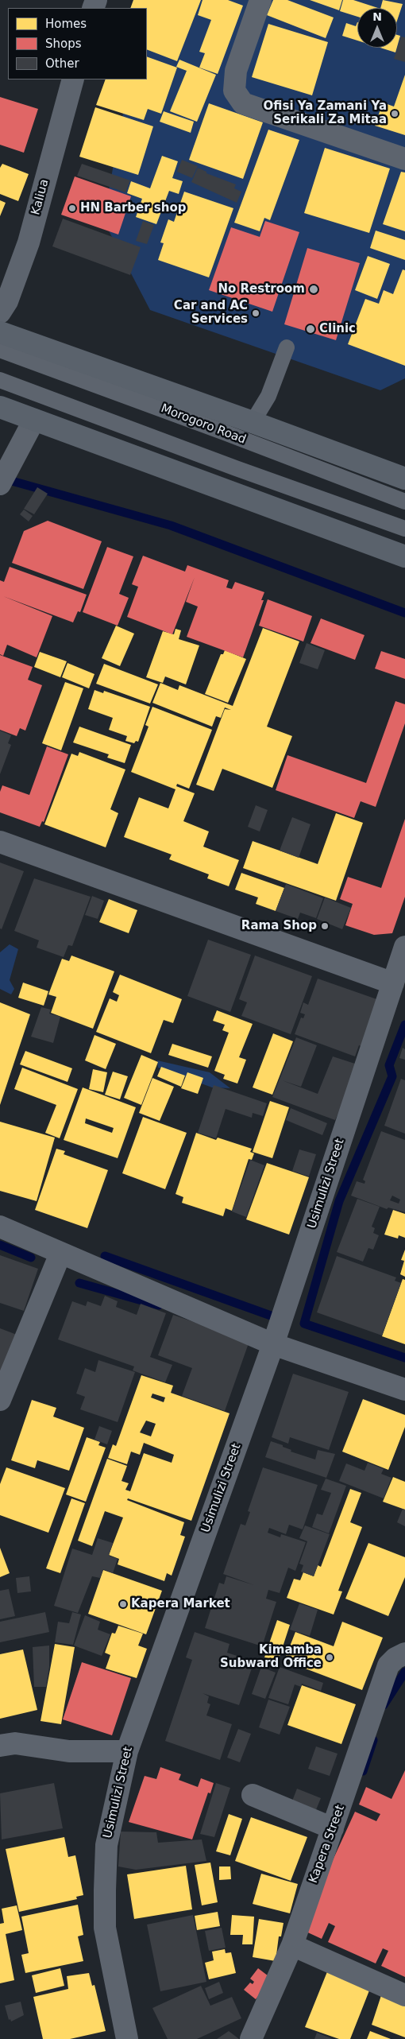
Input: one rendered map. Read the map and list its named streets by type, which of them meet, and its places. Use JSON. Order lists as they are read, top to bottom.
{
  "streets": {
    "highway": ["Morogoro Road"],
    "street": ["Kaliua", "Usimulizi Street", "Kapera Street"]
  },
  "places": [
    "Ofisi Ya Zamani Ya Serikali Za Mitaa",
    "HN Barber shop",
    "No Restroom",
    "Car and AC Services",
    "Clinic",
    "Rama Shop",
    "Kapera Market",
    "Kimamba Subward Office"
  ],
  "legend": ["Homes", "Shops", "Other"],
  "north": "top"
}
